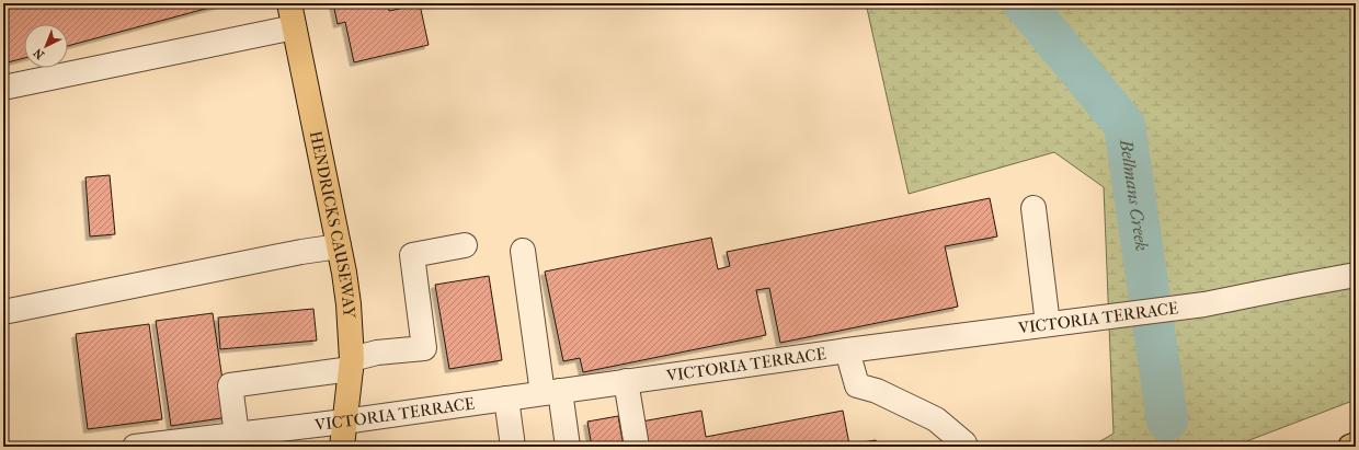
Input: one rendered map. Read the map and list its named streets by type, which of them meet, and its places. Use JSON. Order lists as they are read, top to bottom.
{
  "streets": {
    "main road": ["HENDRICKS CAUSEWAY"],
    "street": ["VICTORIA TERRACE"]
  },
  "crossings": [
    ["HENDRICKS CAUSEWAY", "VICTORIA TERRACE"]
  ],
  "water": ["Bellmans Creek"],
  "north": "bottom left"
}
